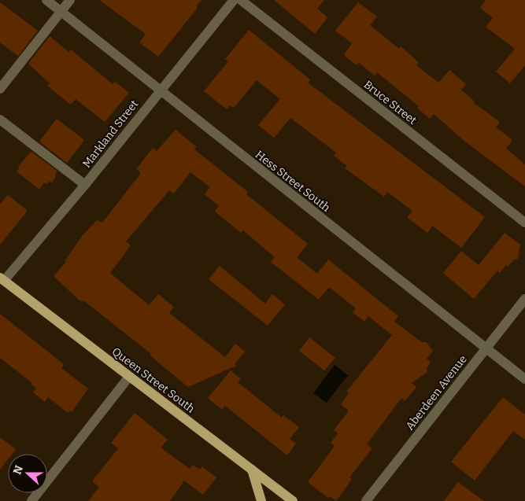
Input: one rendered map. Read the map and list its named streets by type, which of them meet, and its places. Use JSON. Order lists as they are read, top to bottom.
{
  "streets": {
    "main road": ["Queen Street South"],
    "street": [
      "Bruce Street",
      "Markland Street",
      "Hess Street South",
      "Aberdeen Avenue"
    ]
  },
  "crossings": [
    ["Markland Street", "Hess Street South"],
    ["Markland Street", "Queen Street South"],
    ["Hess Street South", "Aberdeen Avenue"]
  ],
  "north": "left"
}
